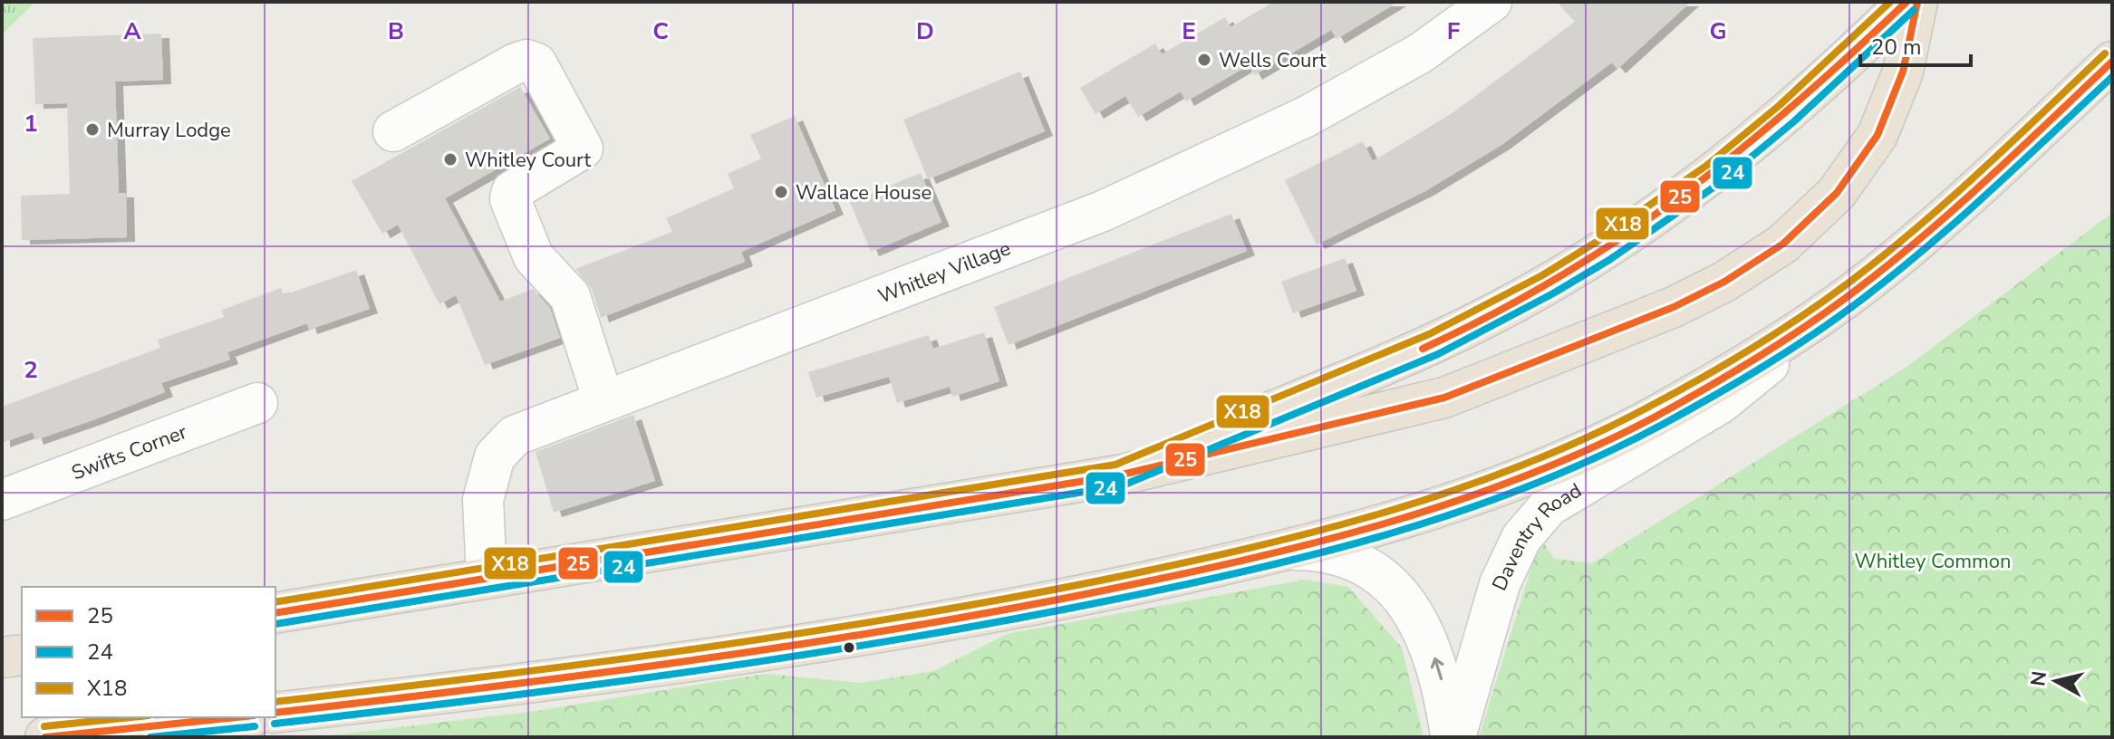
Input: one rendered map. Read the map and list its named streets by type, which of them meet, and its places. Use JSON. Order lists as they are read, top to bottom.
{
  "streets": {
    "street": ["Whitley Village", "Swifts Corner", "Daventry Road"]
  },
  "parks": ["Whitley Common"],
  "places": [
    "Wells Court",
    "Murray Lodge",
    "Whitley Court",
    "Wallace House"
  ],
  "lines": ["transit line 25", "transit line X18", "transit line 24"],
  "legend": ["25", "24", "X18"],
  "scale_bar": "20 m",
  "north": "left",
  "grid": {
    "columns": [
      "A",
      "B",
      "C",
      "D",
      "E",
      "F",
      "G"
    ],
    "rows": ["1", "2"]
  }
}
